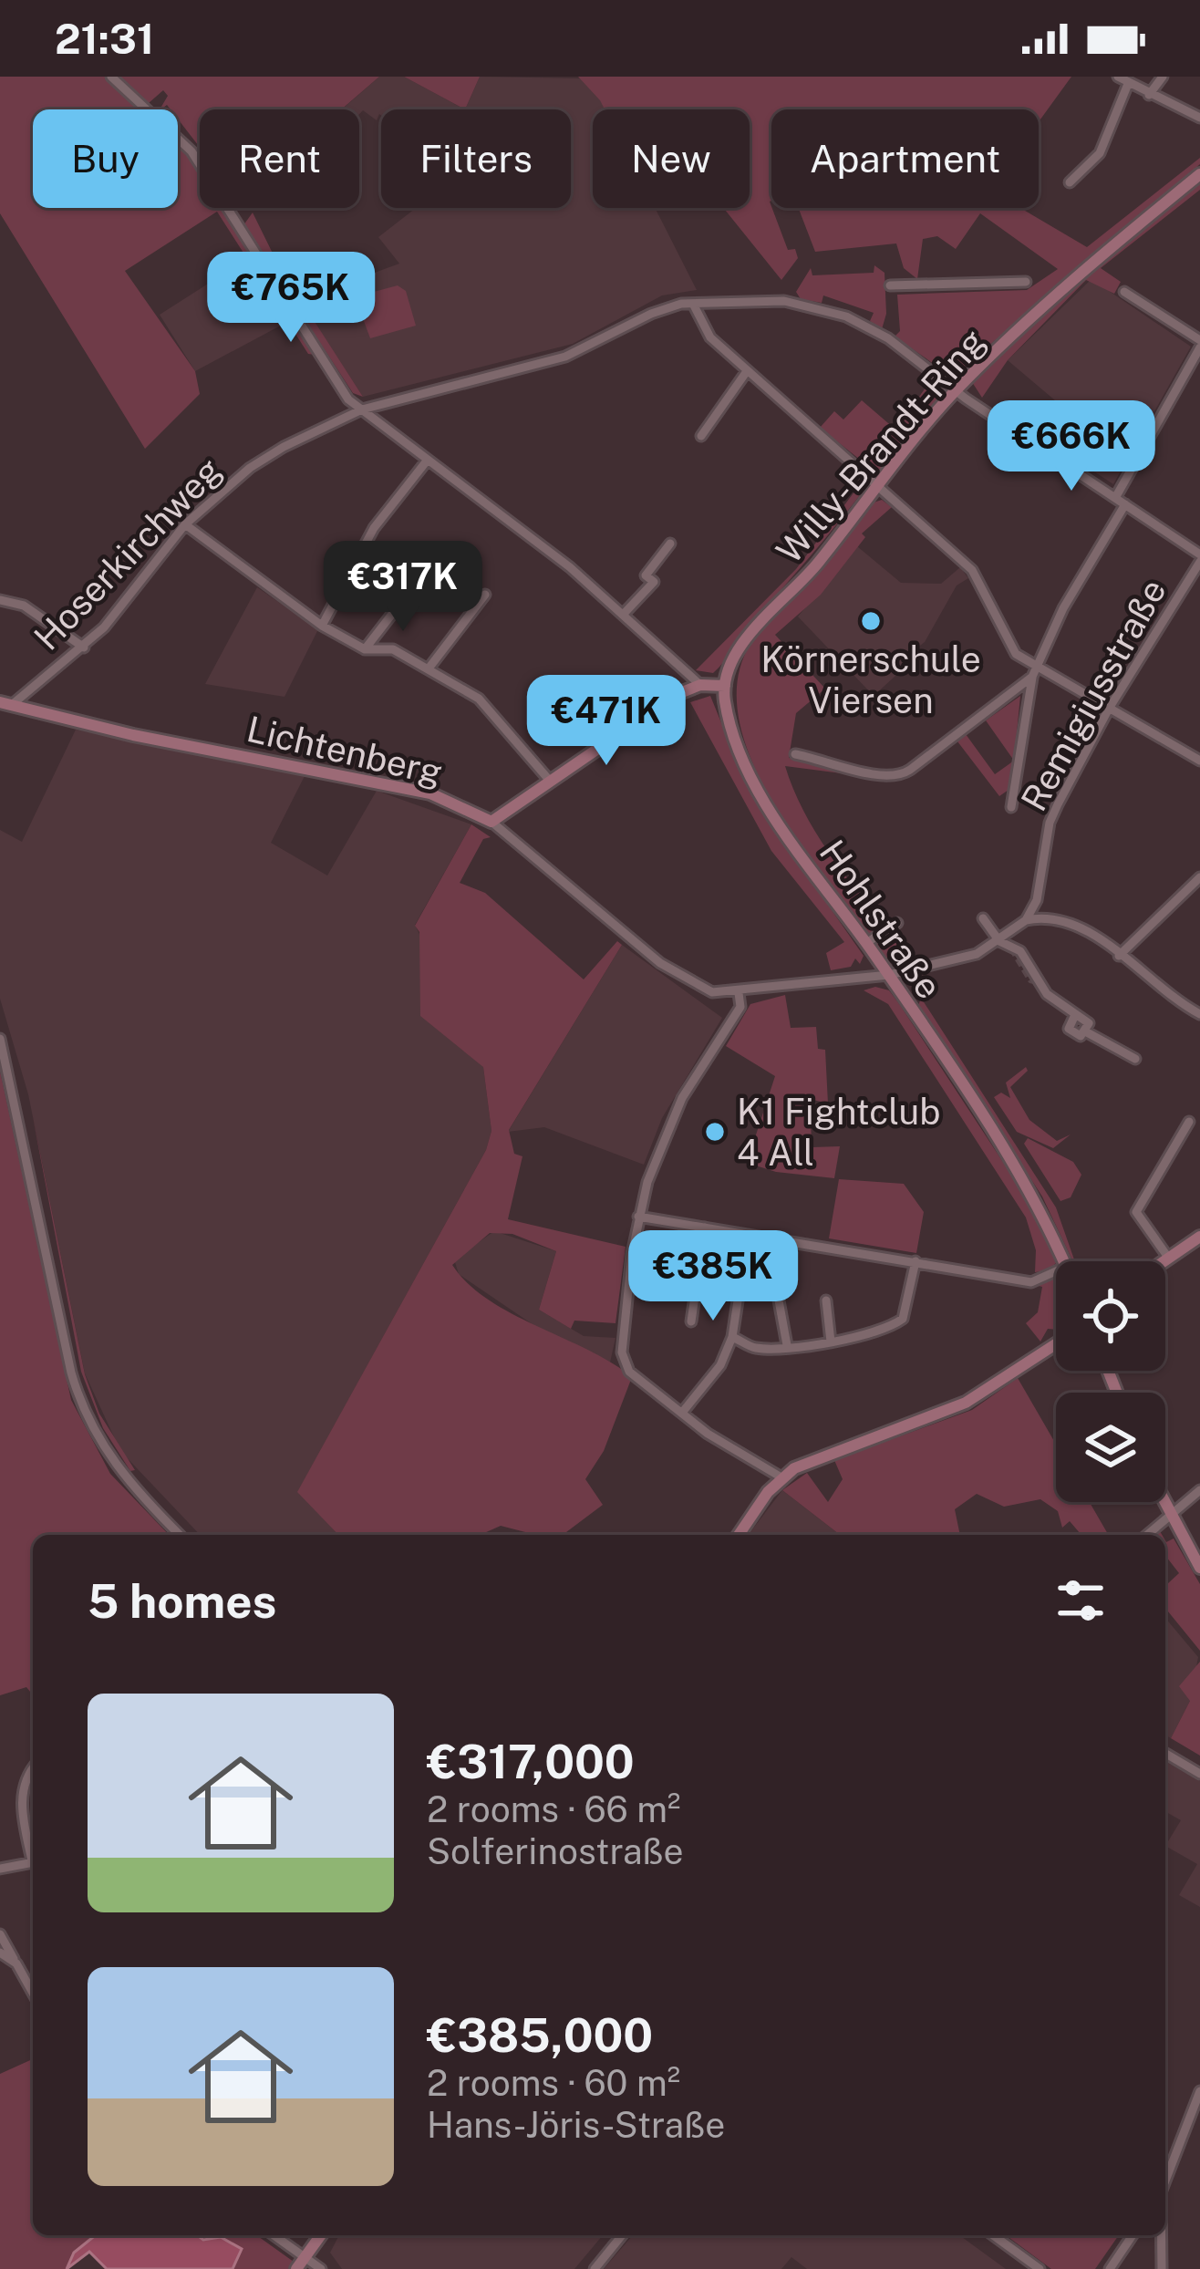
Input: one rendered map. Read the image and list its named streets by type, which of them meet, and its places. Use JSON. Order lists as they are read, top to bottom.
{
  "streets": {
    "main road": ["Willy-Brandt-Ring", "Lichtenberg", "Hohlstraße"],
    "street": ["Hoserkirchweg", "Remigiusstraße"]
  },
  "crossings": [
    ["Willy-Brandt-Ring", "Hoserkirchweg"],
    ["Willy-Brandt-Ring", "Hohlstraße"],
    ["Hoserkirchweg", "Remigiusstraße"],
    ["Hoserkirchweg", "Lichtenberg"]
  ],
  "places": ["Körnerschule Viersen", "K1 Fightclub 4 All"],
  "page": {
    "status": "21:31",
    "chip": [
      "Buy",
      "Rent",
      "Filters",
      "New",
      "Apartment"
    ],
    "price": [
      "€765K",
      "€666K",
      "€317K",
      "€471K",
      "€385K"
    ],
    "heading": "5 homes",
    "list": [
      {
        "name": "€317,000",
        "note": "2 rooms · 66 m² · Solferinostraße"
      },
      {
        "name": "€385,000",
        "note": "2 rooms · 60 m² · Hans-Jöris-Straße"
      }
    ]
  }
}
